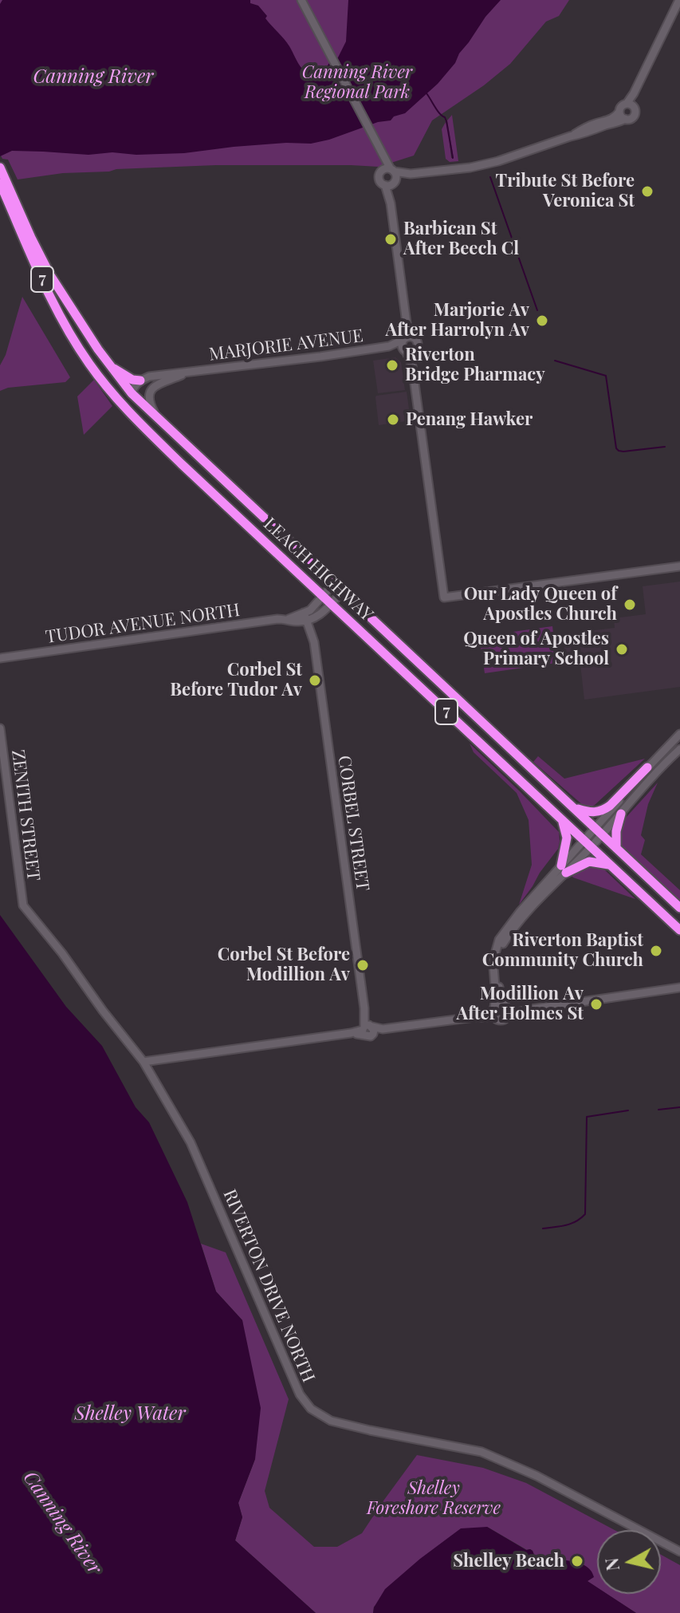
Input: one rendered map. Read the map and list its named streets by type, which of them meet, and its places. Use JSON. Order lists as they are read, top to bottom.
{
  "streets": {
    "highway": ["7", "LEACH HIGHWAY"],
    "street": [
      "MARJORIE AVENUE",
      "TUDOR AVENUE NORTH",
      "ZENITH STREET",
      "CORBEL STREET",
      "RIVERTON DRIVE NORTH"
    ]
  },
  "crossings": [
    ["MARJORIE AVENUE", "LEACH HIGHWAY"],
    ["LEACH HIGHWAY", "TUDOR AVENUE NORTH"],
    ["TUDOR AVENUE NORTH", "CORBEL STREET"],
    ["ZENITH STREET", "RIVERTON DRIVE NORTH"]
  ],
  "water": ["Canning River", "Shelley Water"],
  "parks": ["Canning River Regional Park", "Shelley Foreshore Reserve"],
  "places": [
    "Tribute St Before Veronica St",
    "Barbican St After Beech Cl",
    "Marjorie Av After Harrolyn Av",
    "Riverton Bridge Pharmacy",
    "Penang Hawker",
    "Our Lady Queen of Apostles Church",
    "Queen of Apostles Primary School",
    "Corbel St Before Tudor Av",
    "Riverton Baptist Community Church",
    "Corbel St Before Modillion Av",
    "Modillion Av After Holmes St",
    "Shelley Beach"
  ],
  "north": "left"
}
